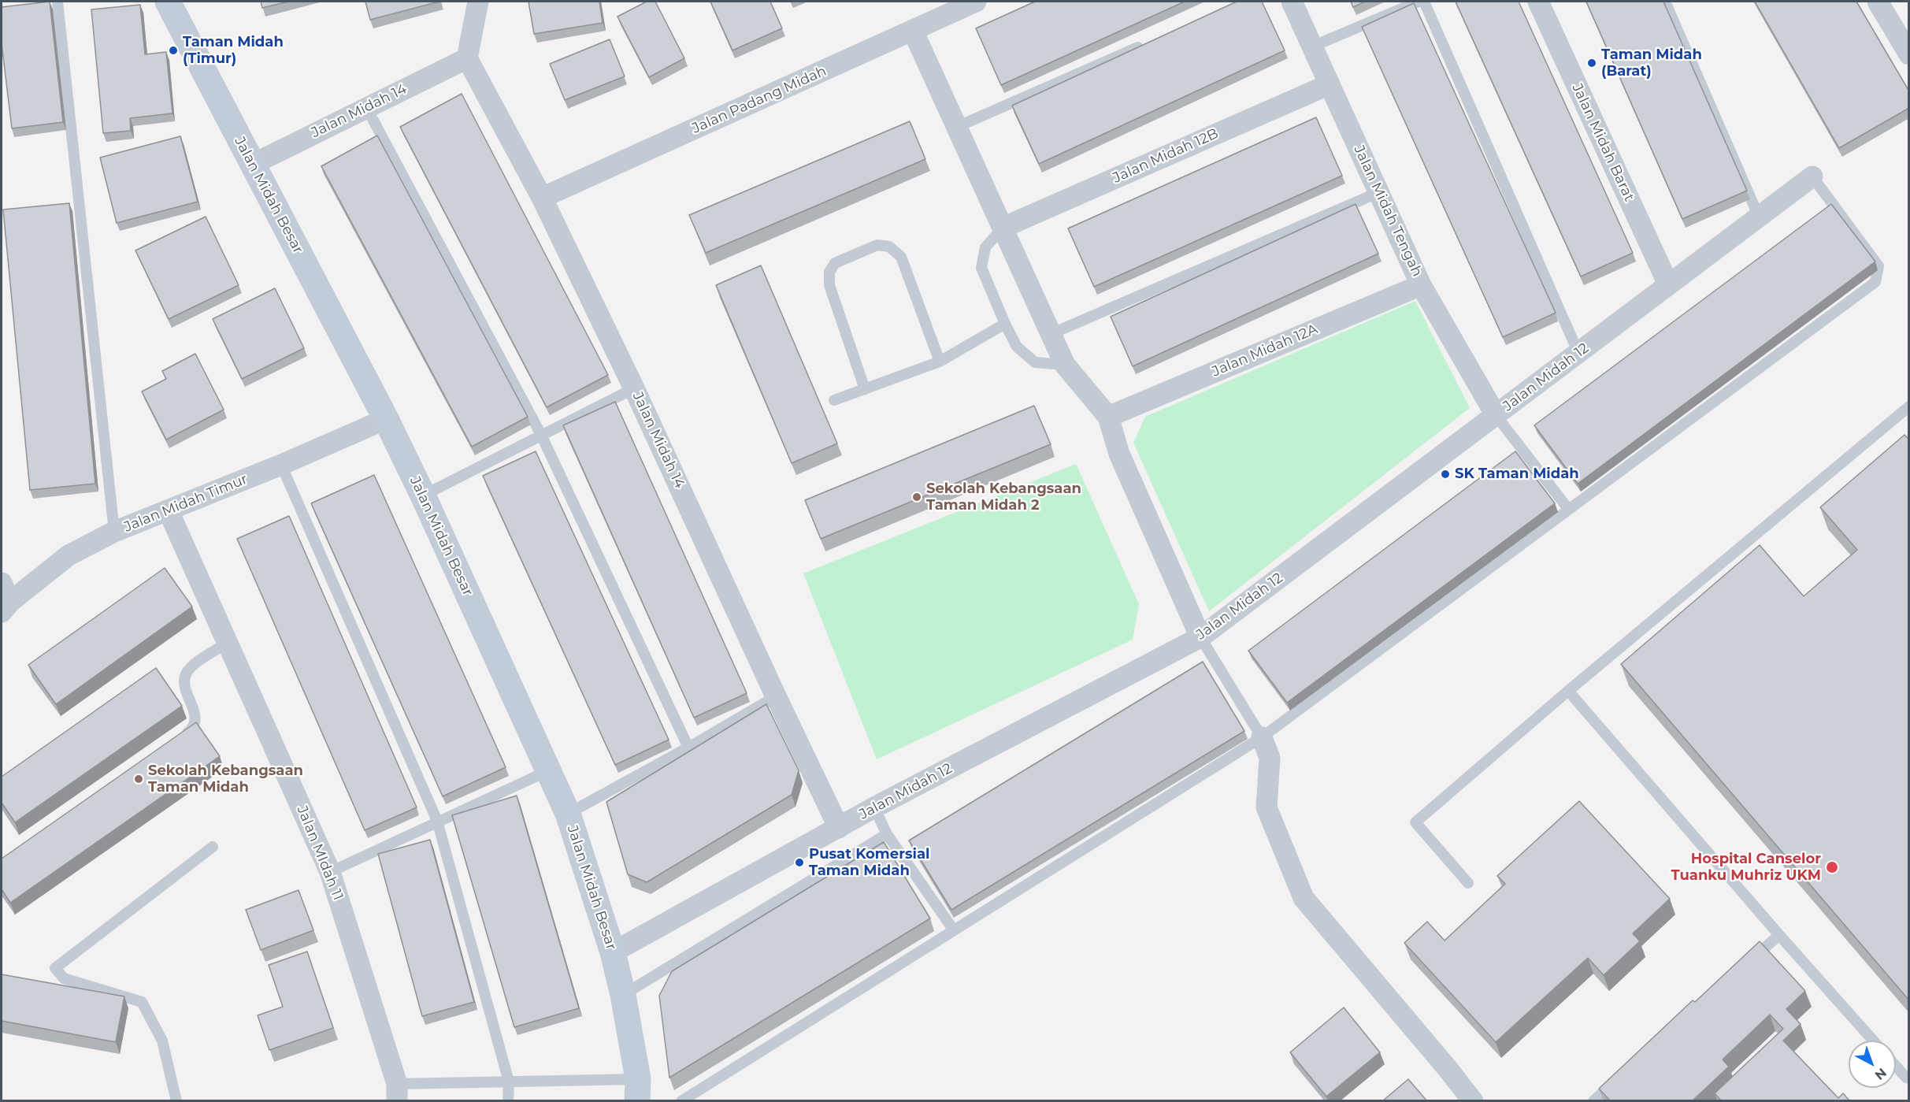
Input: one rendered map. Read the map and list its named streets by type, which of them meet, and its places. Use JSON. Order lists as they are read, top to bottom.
{
  "streets": {
    "street": [
      "Jalan Padang Midah",
      "Jalan Midah 14",
      "Jalan Midah Barat",
      "Jalan Midah 12B",
      "Jalan Midah Besar",
      "Jalan Midah Tengah",
      "Jalan Midah 12A",
      "Jalan Midah 12",
      "Jalan Midah Timur",
      "Jalan MIdah 11"
    ]
  },
  "crossings": [
    ["Jalan Padang Midah", "Jalan Midah 14"],
    ["Jalan Midah 14", "Jalan Midah Besar"],
    ["Jalan Midah 14", "Jalan Midah 12"],
    ["Jalan Midah Barat", "Jalan Midah 12"],
    ["Jalan Midah 12B", "Jalan Midah Tengah"],
    ["Jalan Midah Besar", "Jalan Midah 12"],
    ["Jalan Midah Besar", "Jalan Midah Timur"],
    ["Jalan Midah Tengah", "Jalan Midah 12A"],
    ["Jalan Midah Tengah", "Jalan Midah 12"],
    ["Jalan Midah Timur", "Jalan MIdah 11"]
  ],
  "places": [
    "Taman Midah (Timur)",
    "Taman Midah (Barat)",
    "SK Taman Midah",
    "Sekolah Kebangsaan Taman Midah 2",
    "Sekolah Kebangsaan Taman Midah",
    "Pusat Komersial Taman Midah",
    "Hospital Canselor Tuanku Muhriz UKM"
  ],
  "north": "bottom right"
}
